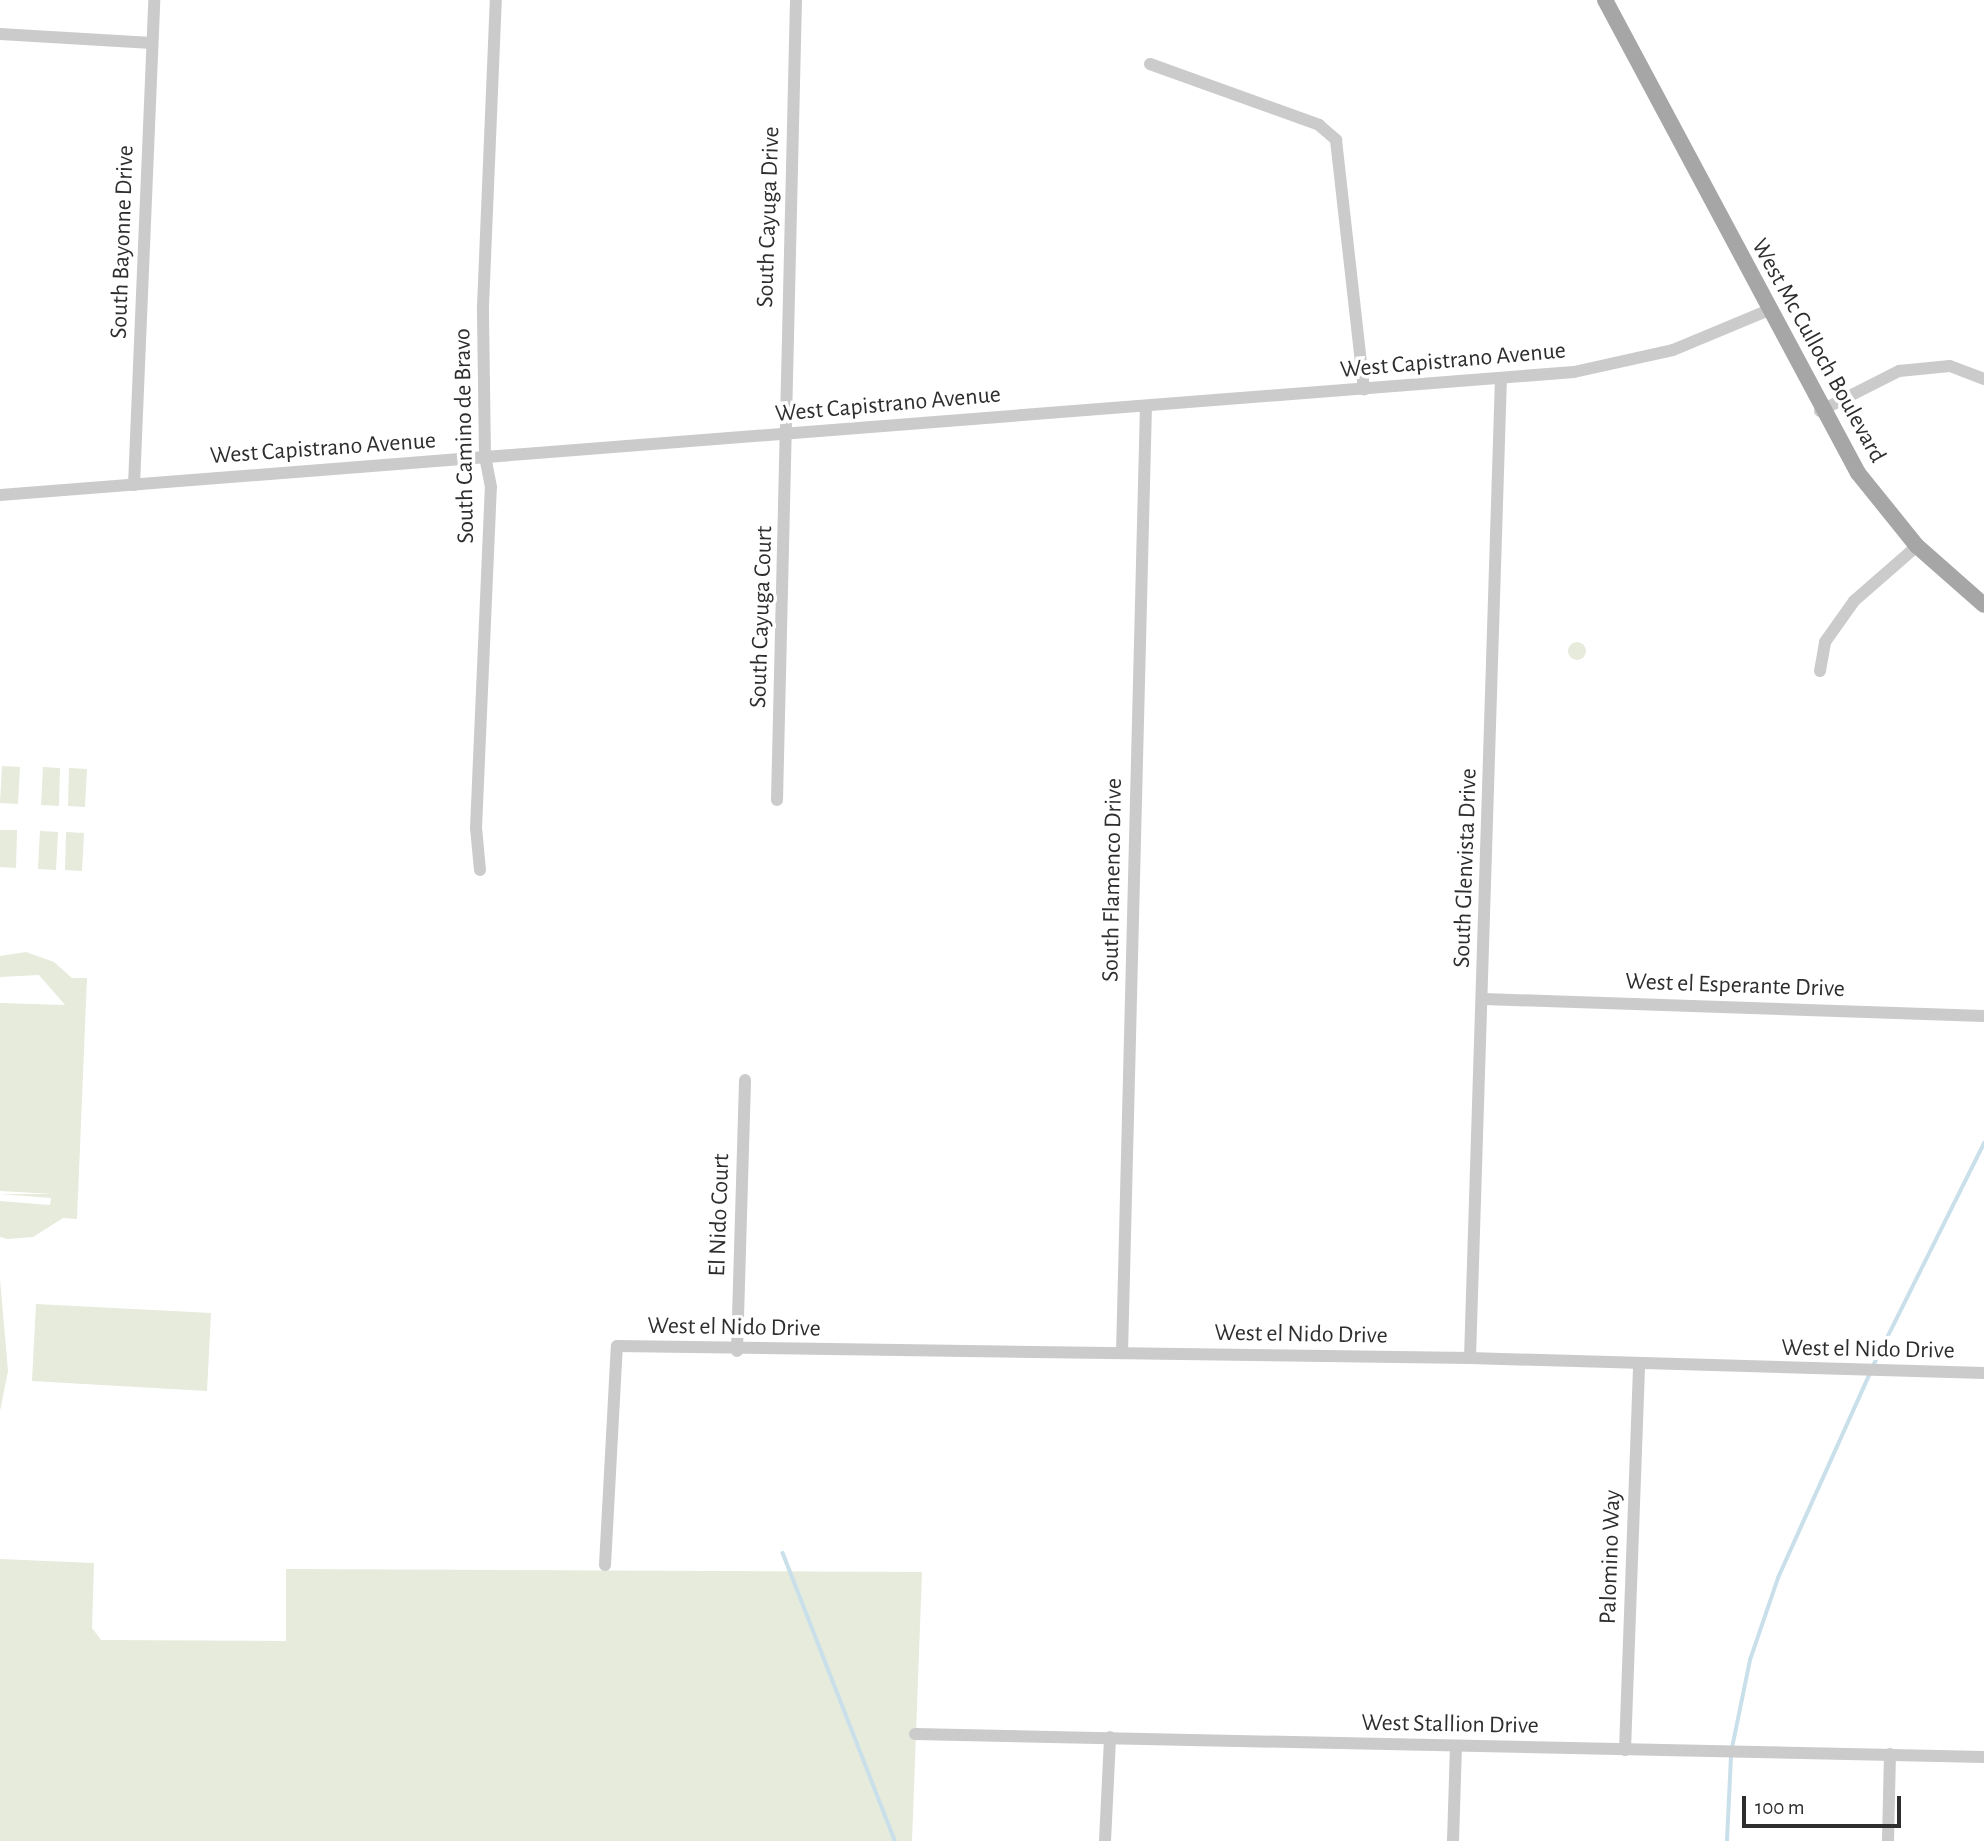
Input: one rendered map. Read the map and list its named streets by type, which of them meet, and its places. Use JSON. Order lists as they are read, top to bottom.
{
  "streets": {
    "main road": ["West Mc Culloch Boulevard"],
    "street": [
      "South Cayuga Drive",
      "South Bayonne Drive",
      "West Capistrano Avenue",
      "South Camino de Bravo",
      "South Cayuga Court",
      "South Glenvista Drive",
      "South Flamenco Drive",
      "West el Esperante Drive",
      "El Nido Court",
      "West el Nido Drive",
      "Palomino Way",
      "West Stallion Drive"
    ]
  },
  "crossings": [
    ["South Cayuga Drive", "West Capistrano Avenue"],
    ["South Cayuga Drive", "South Cayuga Court"],
    ["South Bayonne Drive", "West Capistrano Avenue"],
    ["West Mc Culloch Boulevard", "West Capistrano Avenue"],
    ["West Capistrano Avenue", "South Camino de Bravo"],
    ["West Capistrano Avenue", "South Cayuga Court"],
    ["West Capistrano Avenue", "South Glenvista Drive"],
    ["West Capistrano Avenue", "South Flamenco Drive"],
    ["South Glenvista Drive", "West el Esperante Drive"],
    ["South Glenvista Drive", "West el Nido Drive"],
    ["South Flamenco Drive", "West el Nido Drive"],
    ["El Nido Court", "West el Nido Drive"],
    ["West el Nido Drive", "Palomino Way"],
    ["Palomino Way", "West Stallion Drive"]
  ],
  "scale_bar": "100 m"
}
